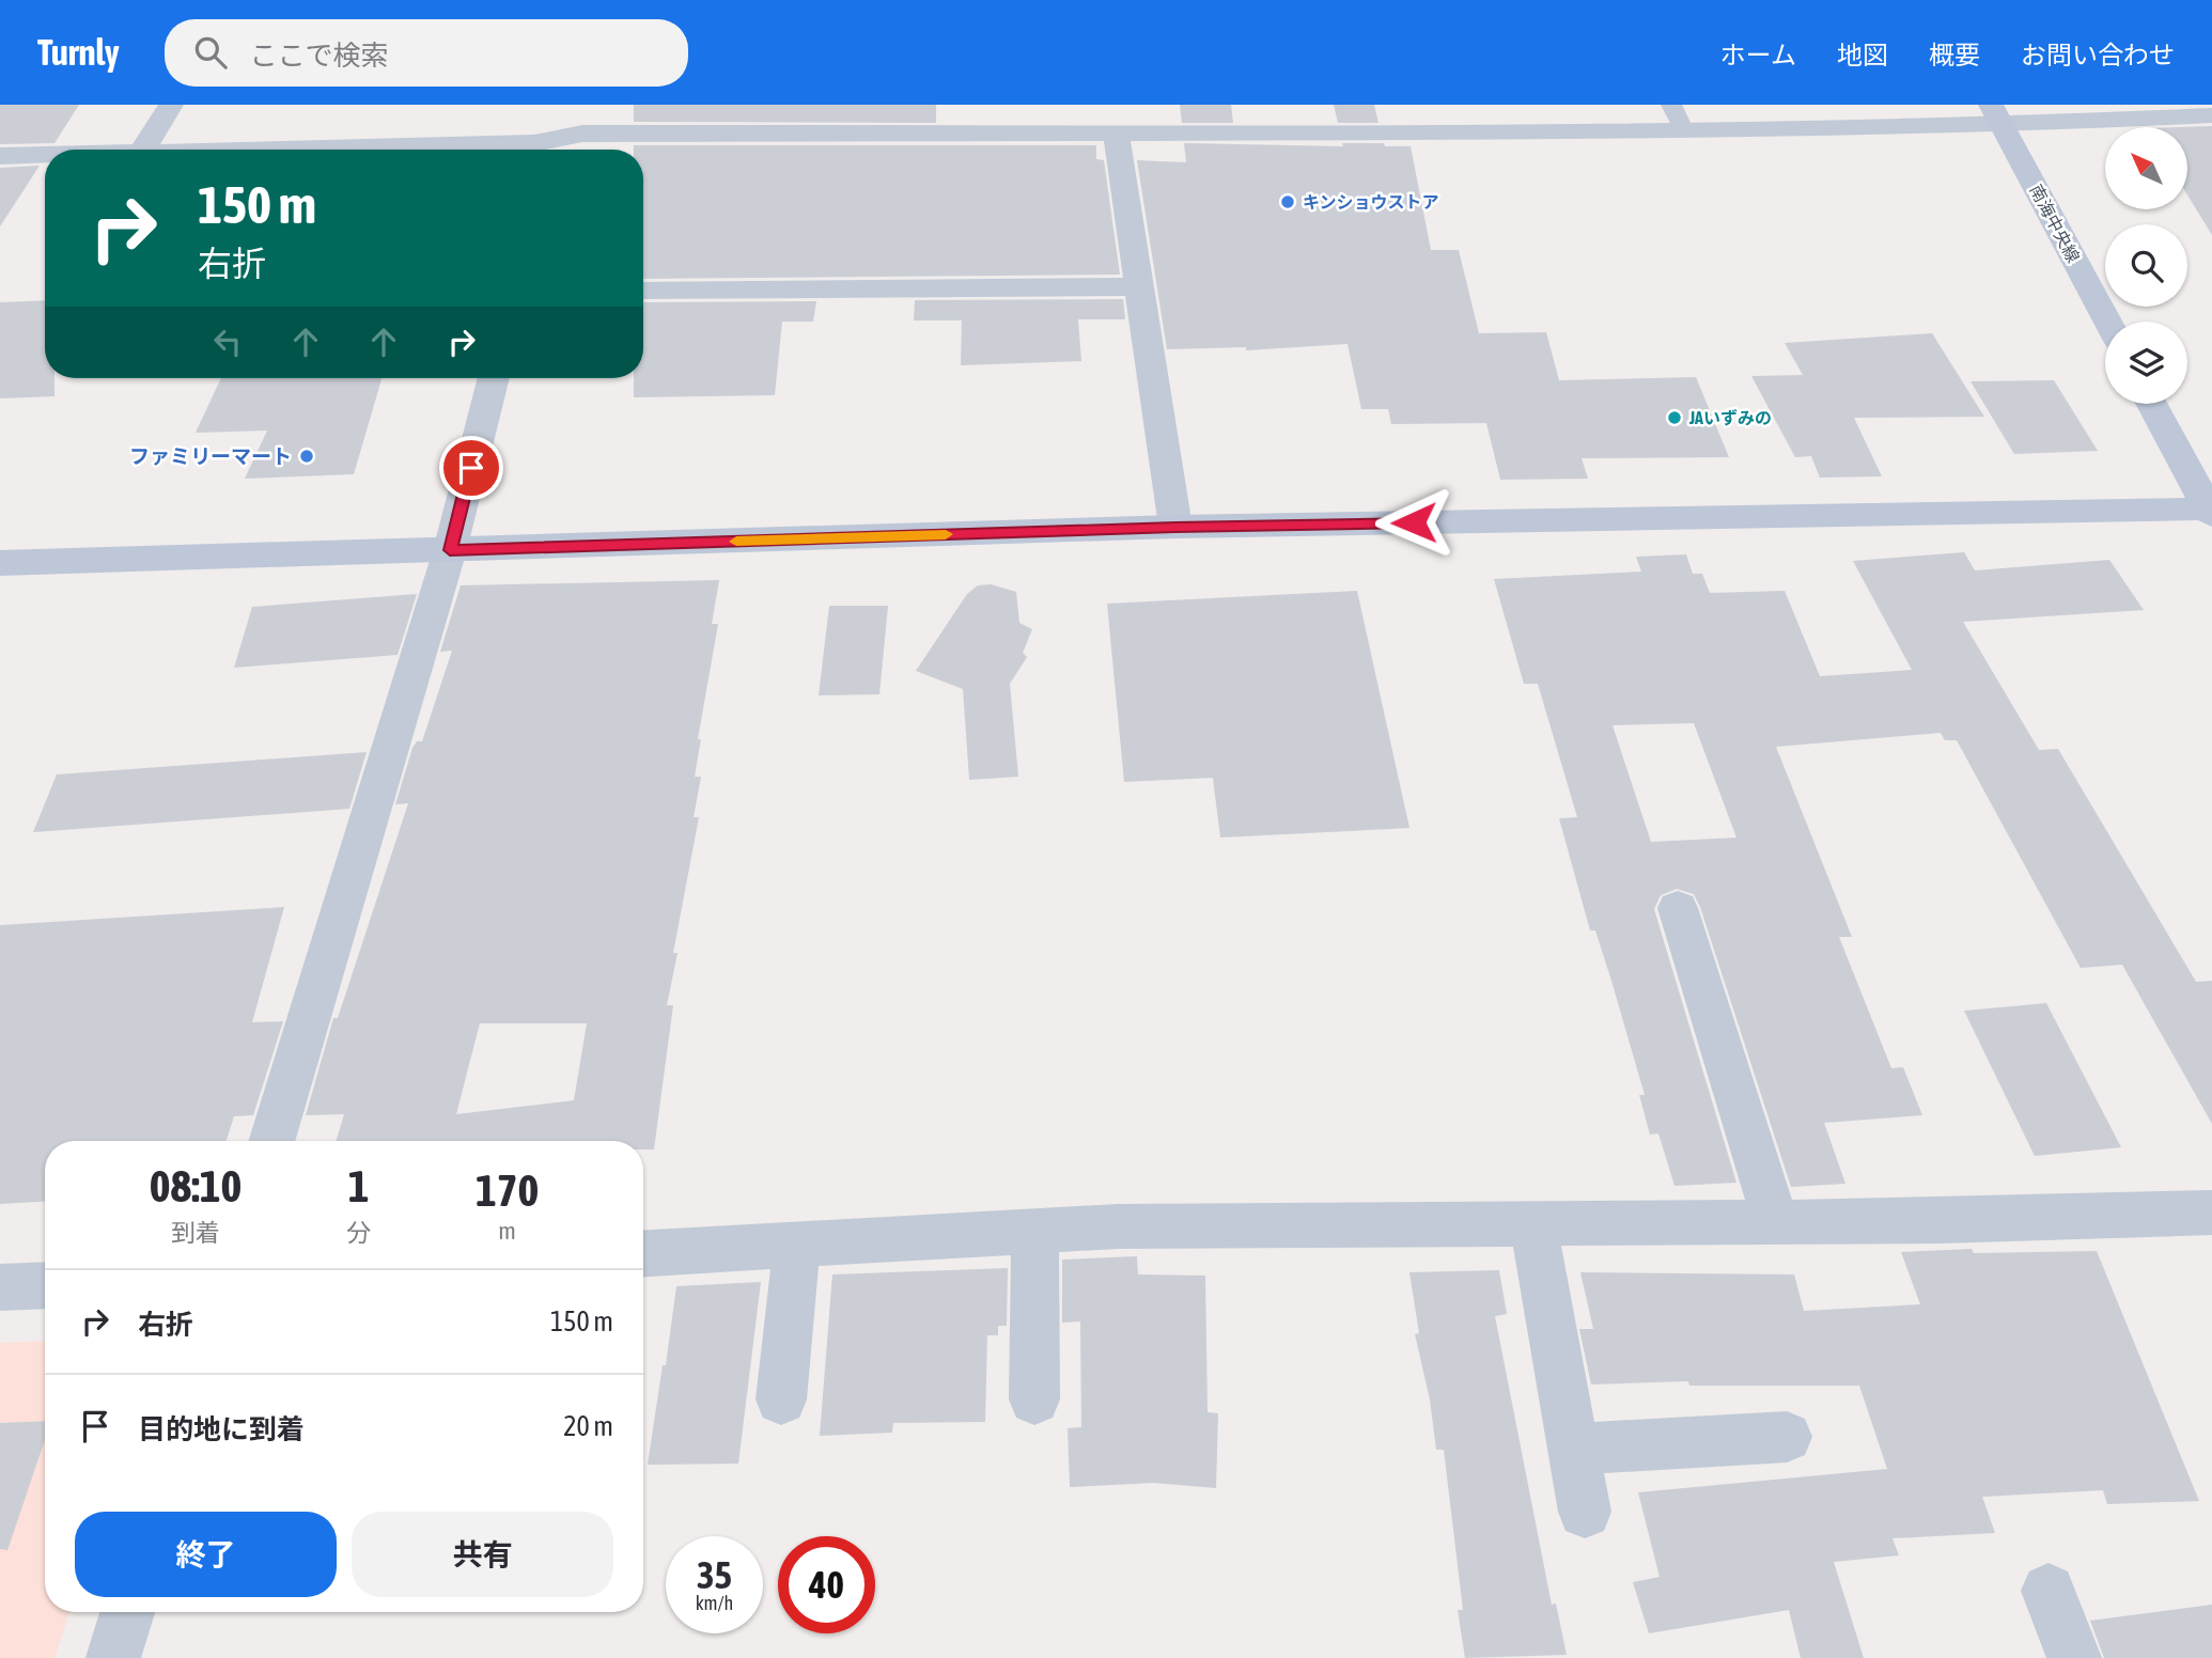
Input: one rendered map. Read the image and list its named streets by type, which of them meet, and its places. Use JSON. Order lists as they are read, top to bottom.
{
  "streets": {
    "street": ["南海中央線"]
  },
  "places": ["キンショウストア", "JAいずみの", "ファミリーマート"],
  "north": "top left",
  "page": {
    "header": "Turnly",
    "search": "ここで検索",
    "nav": [
      "ホーム",
      "地図",
      "概要",
      "お問い合わせ"
    ],
    "turn": ["150 m", "右折"],
    "eta": [
      "08:10",
      "到着",
      "1",
      "分",
      "170",
      "m"
    ],
    "list": [
      {
        "name": "右折",
        "value": "150 m"
      },
      {
        "name": "目的地に到着",
        "value": "20 m"
      }
    ],
    "buttons": ["終了", "共有"],
    "speed": "35 km/h",
    "limit": "40"
  }
}
